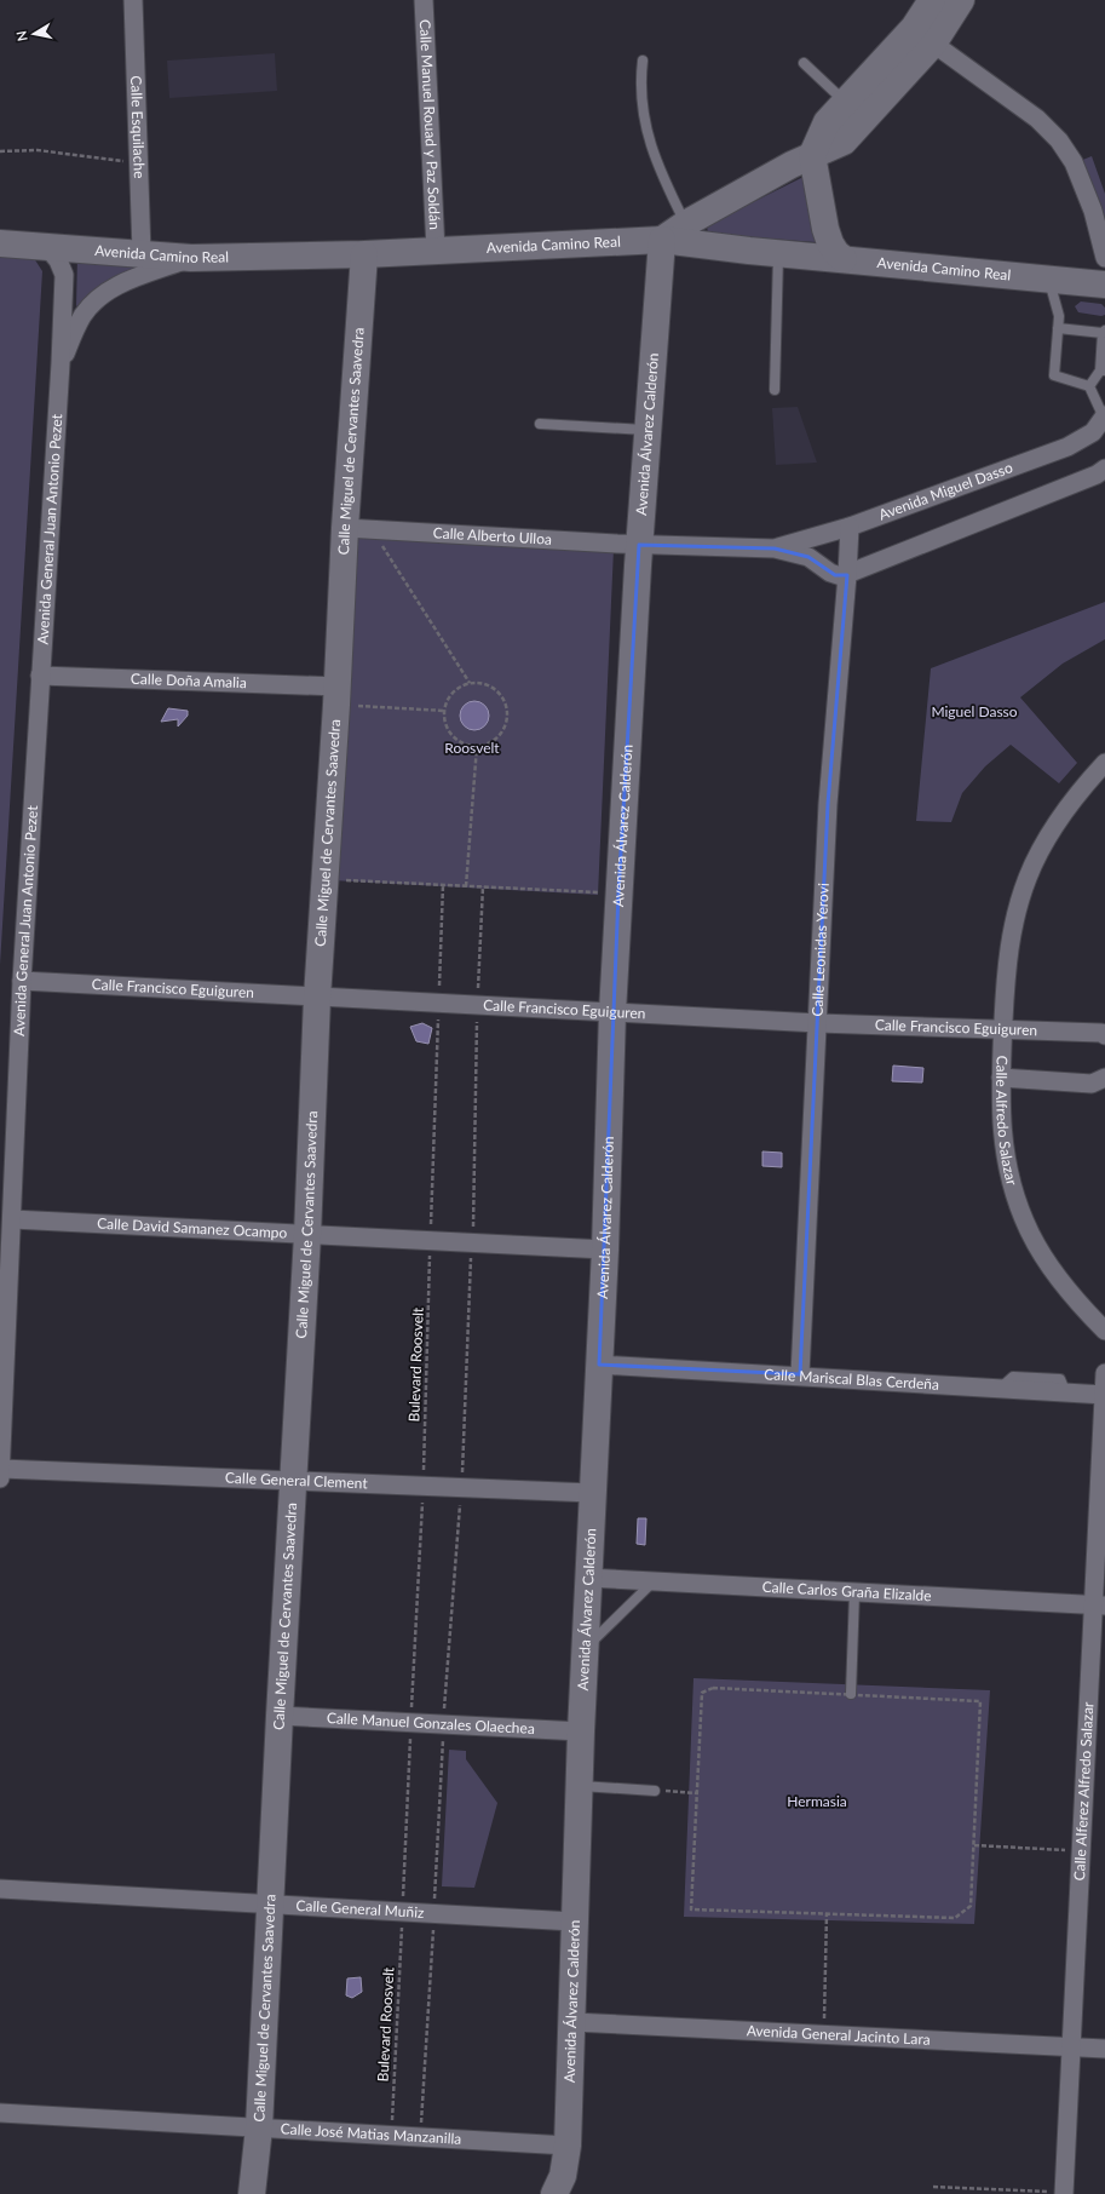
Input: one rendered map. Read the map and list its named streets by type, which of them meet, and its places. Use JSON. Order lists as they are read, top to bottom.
{
  "streets": {
    "street": [
      "Calle Manuel Rouad y Paz Soldán",
      "Calle Esquilache",
      "Avenida Camino Real",
      "Avenida Álvarez Calderón",
      "Calle Miguel de Cervantes Saavedra",
      "Avenida Miguel Dasso",
      "Avenida General Juan Antonio Pezet",
      "Calle Alberto Ulloa",
      "Calle Doña Amalia",
      "Calle Leonidas Yerovi",
      "Calle Francisco Eguiguren",
      "Calle Alfredo Salazar",
      "Calle David Samanez Ocampo",
      "Calle Mariscal Blas Cerdeña",
      "Calle General Clement",
      "Calle Carlos Graña Elizalde",
      "Calle Manuel Gonzales Olaechea",
      "Calle Alferez Alfredo Salazar",
      "Calle General Muñiz",
      "Avenida General Jacinto Lara",
      "Calle José Matias Manzanilla"
    ],
    "path": ["Bulevard Roosvelt"]
  },
  "crossings": [
    ["Calle Manuel Rouad y Paz Soldán", "Avenida Camino Real"],
    ["Calle Esquilache", "Avenida Camino Real"],
    ["Avenida Camino Real", "Avenida Álvarez Calderón"],
    ["Avenida Camino Real", "Calle Miguel de Cervantes Saavedra"],
    ["Avenida Camino Real", "Avenida General Juan Antonio Pezet"],
    ["Avenida Álvarez Calderón", "Avenida Miguel Dasso"],
    ["Avenida Álvarez Calderón", "Calle Alberto Ulloa"],
    ["Avenida Álvarez Calderón", "Calle Francisco Eguiguren"],
    ["Avenida Álvarez Calderón", "Calle David Samanez Ocampo"],
    ["Avenida Álvarez Calderón", "Calle Mariscal Blas Cerdeña"],
    ["Avenida Álvarez Calderón", "Calle General Clement"],
    ["Avenida Álvarez Calderón", "Calle Carlos Graña Elizalde"],
    ["Avenida Álvarez Calderón", "Calle Manuel Gonzales Olaechea"],
    ["Avenida Álvarez Calderón", "Calle General Muñiz"],
    ["Avenida Álvarez Calderón", "Avenida General Jacinto Lara"],
    ["Avenida Álvarez Calderón", "Calle José Matias Manzanilla"],
    ["Calle Miguel de Cervantes Saavedra", "Calle Alberto Ulloa"],
    ["Calle Miguel de Cervantes Saavedra", "Calle Doña Amalia"],
    ["Calle Miguel de Cervantes Saavedra", "Calle Francisco Eguiguren"],
    ["Calle Miguel de Cervantes Saavedra", "Calle David Samanez Ocampo"],
    ["Calle Miguel de Cervantes Saavedra", "Calle General Clement"],
    ["Calle Miguel de Cervantes Saavedra", "Calle Manuel Gonzales Olaechea"],
    ["Calle Miguel de Cervantes Saavedra", "Calle General Muñiz"],
    ["Calle Miguel de Cervantes Saavedra", "Calle José Matias Manzanilla"],
    ["Avenida Miguel Dasso", "Calle Alberto Ulloa"],
    ["Avenida Miguel Dasso", "Calle Leonidas Yerovi"],
    ["Avenida General Juan Antonio Pezet", "Calle Doña Amalia"],
    ["Avenida General Juan Antonio Pezet", "Calle Francisco Eguiguren"],
    ["Avenida General Juan Antonio Pezet", "Calle David Samanez Ocampo"],
    ["Avenida General Juan Antonio Pezet", "Calle General Clement"],
    ["Calle Leonidas Yerovi", "Calle Francisco Eguiguren"],
    ["Calle Leonidas Yerovi", "Calle Mariscal Blas Cerdeña"],
    ["Calle Francisco Eguiguren", "Calle Alfredo Salazar"],
    ["Calle Mariscal Blas Cerdeña", "Calle Alferez Alfredo Salazar"],
    ["Calle Carlos Graña Elizalde", "Calle Alferez Alfredo Salazar"],
    ["Calle Alferez Alfredo Salazar", "Avenida General Jacinto Lara"]
  ],
  "parks": ["Miguel Dasso", "Roosvelt", "Hermasia"],
  "north": "left"
}
